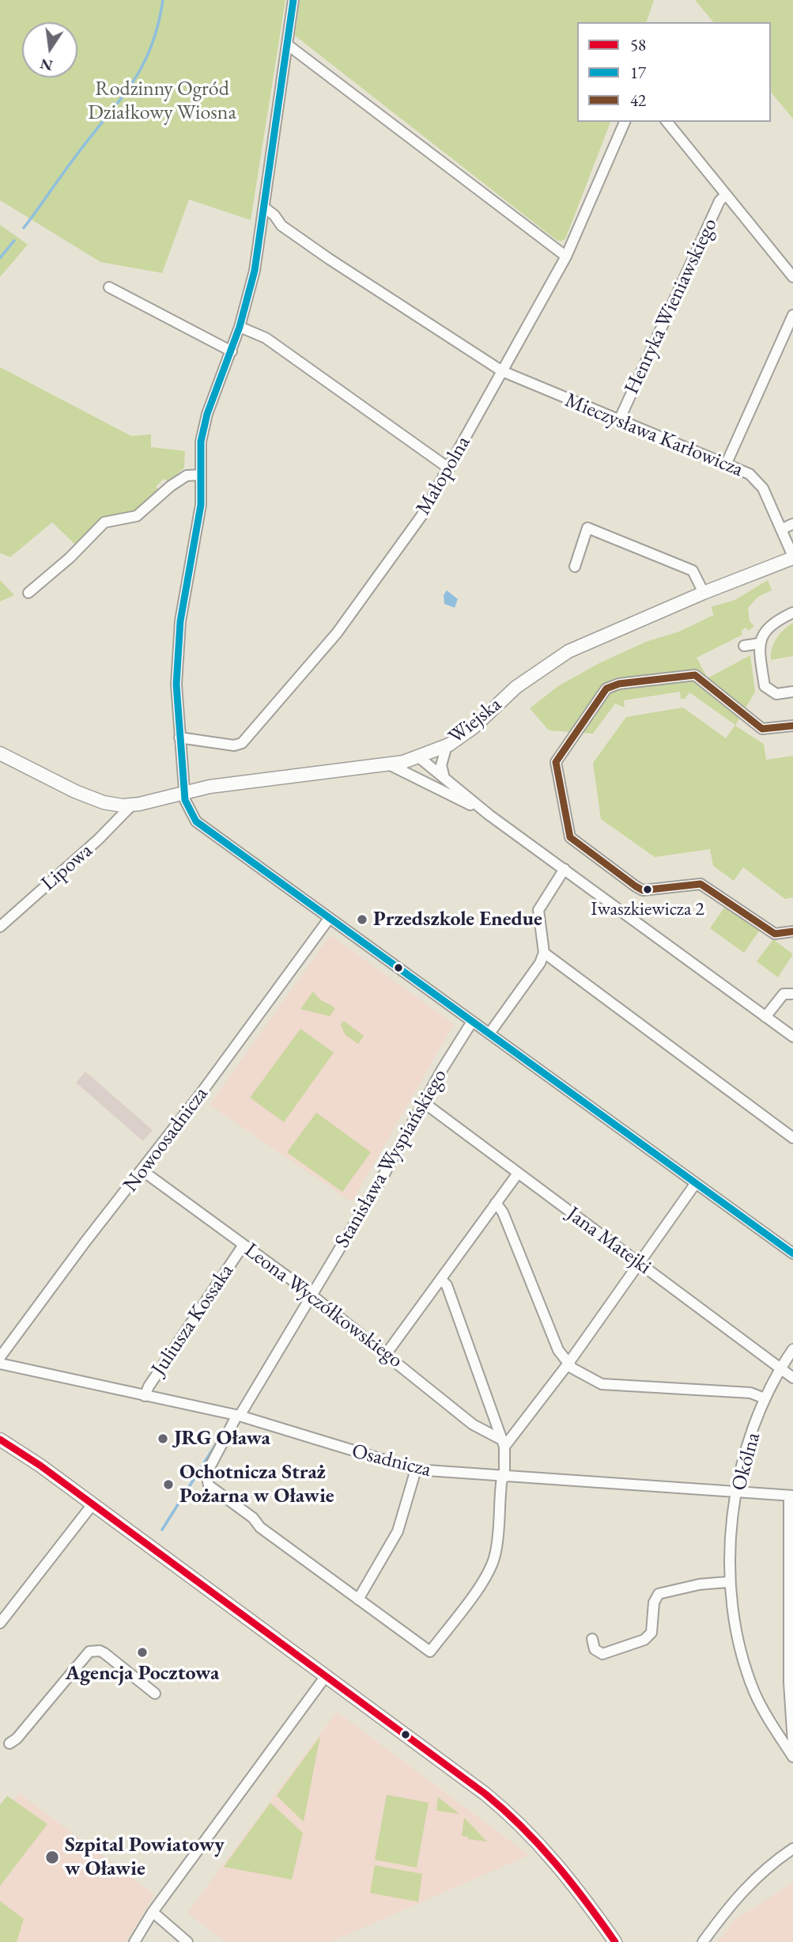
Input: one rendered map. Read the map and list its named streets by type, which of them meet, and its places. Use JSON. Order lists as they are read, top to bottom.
{
  "streets": {
    "main road": ["Wiejska"],
    "street": [
      "Henryka Wieniawskiego",
      "Mieczysława Karłowicza",
      "Małopolna",
      "Lipowa",
      "Nowoosadnicza",
      "Stanisława Wyspiańskiego",
      "Jana Matejki",
      "Leona Wyczółkowskiego",
      "Juliusza Kossaka",
      "Osadnicza",
      "Okólna"
    ]
  },
  "crossings": [
    ["Henryka Wieniawskiego", "Mieczysława Karłowicza"],
    ["Mieczysława Karłowicza", "Małopolna"],
    ["Mieczysława Karłowicza", "Wiejska"],
    ["Wiejska", "Lipowa"],
    ["Nowoosadnicza", "Leona Wyczółkowskiego"],
    ["Stanisława Wyspiańskiego", "Jana Matejki"],
    ["Stanisława Wyspiańskiego", "Leona Wyczółkowskiego"],
    ["Stanisława Wyspiańskiego", "Osadnicza"],
    ["Jana Matejki", "Okólna"],
    ["Leona Wyczółkowskiego", "Juliusza Kossaka"],
    ["Juliusza Kossaka", "Osadnicza"],
    ["Osadnicza", "Okólna"]
  ],
  "parks": ["Rodzinny Ogród Działkowy Wiosna"],
  "places": [
    "Iwaszkiewicza 2",
    "Przedszkole Enedue",
    "JRG Oława",
    "Ochotnicza Straż Pożarna w Oławie",
    "Agencja Pocztowa",
    "Szpital Powiatowy w Oławie"
  ],
  "lines": ["transit line 17", "transit line 42", "transit line 58"],
  "legend": ["58", "17", "42"],
  "north": "bottom"
}
